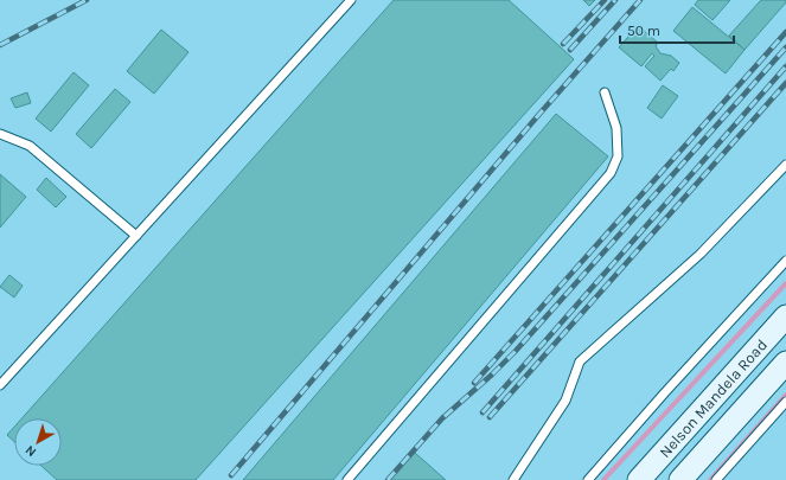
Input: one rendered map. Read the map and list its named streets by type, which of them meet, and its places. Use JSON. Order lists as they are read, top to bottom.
{
  "streets": {
    "main road": ["Nelson Mandela Road"]
  },
  "scale_bar": "50 m",
  "north": "bottom left"
}
